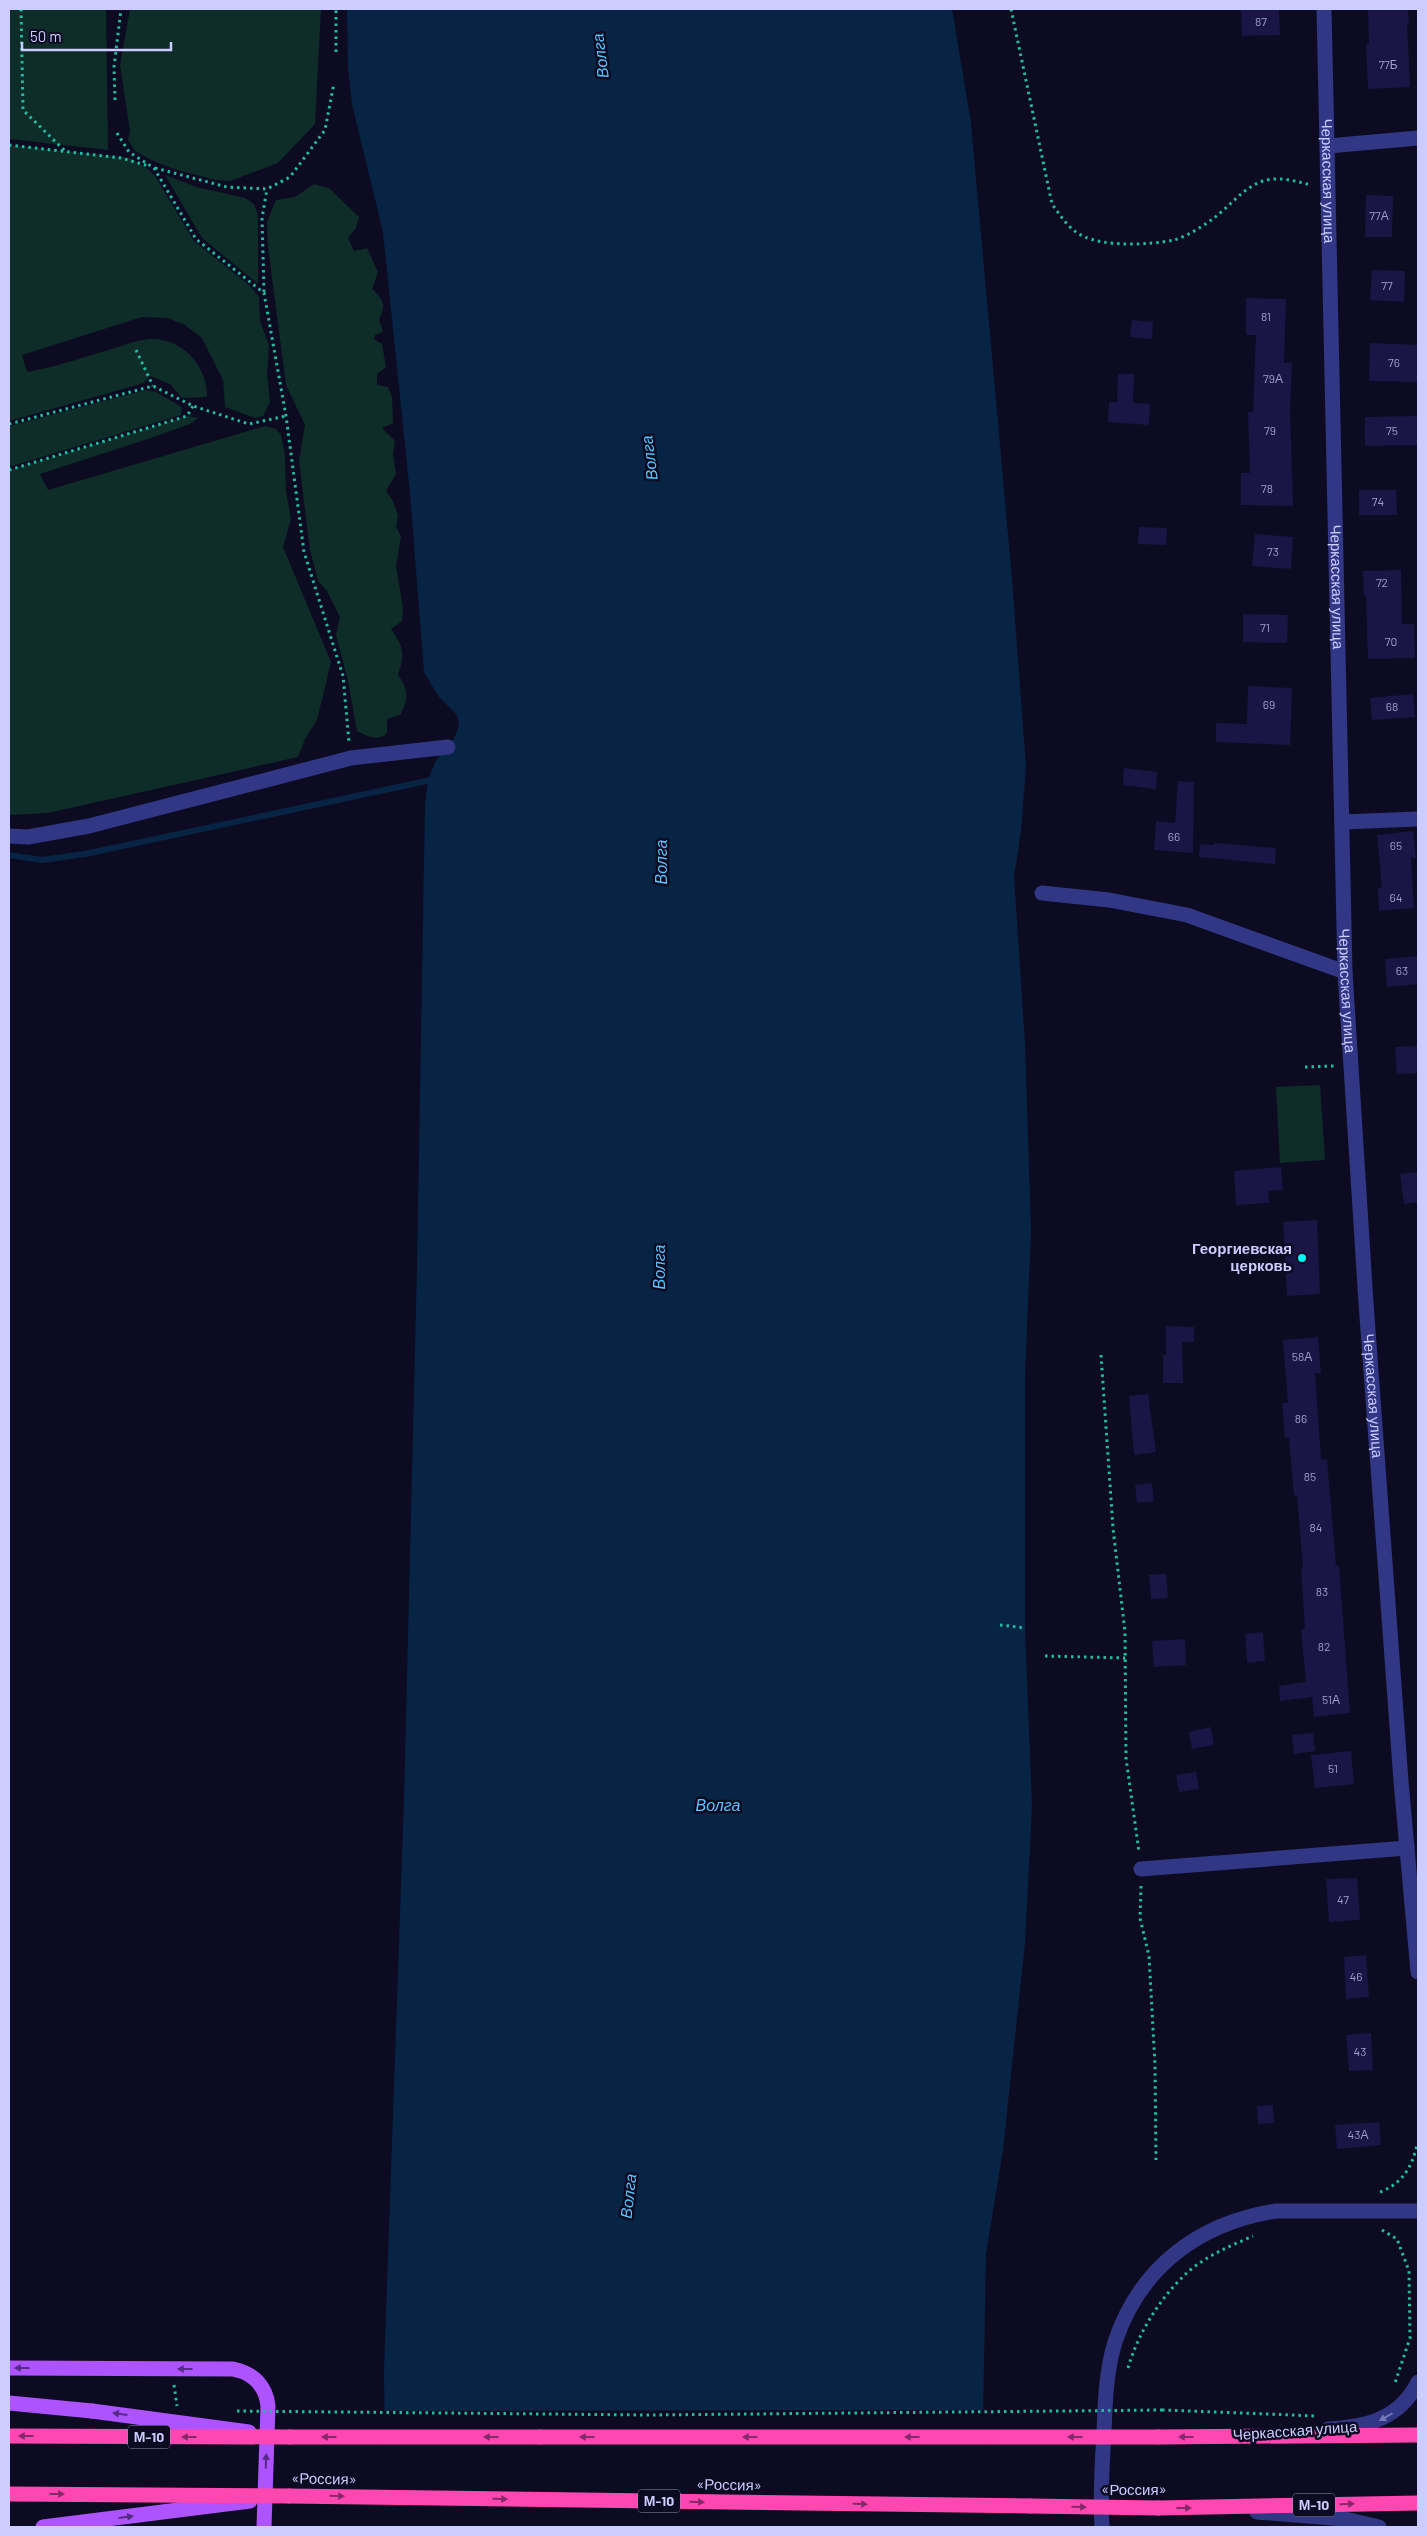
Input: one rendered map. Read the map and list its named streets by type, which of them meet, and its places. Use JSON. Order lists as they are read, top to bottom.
{
  "streets": {
    "highway": ["М-10", "«Россия»"],
    "street": ["Черкасская улица"]
  },
  "crossings": [
    ["Черкасская улица", "М-10"]
  ],
  "water": ["Волга"],
  "places": ["Георгиевская церковь"],
  "house_numbers": [
    "87",
    "77Б",
    "77А",
    "77",
    "81",
    "76",
    "79А",
    "79",
    "75",
    "78",
    "74",
    "73",
    "72",
    "71",
    "70",
    "69",
    "68",
    "66",
    "65",
    "64",
    "63",
    "58А",
    "86",
    "85",
    "84",
    "83",
    "82",
    "51А",
    "51",
    "47",
    "46",
    "43",
    "43А"
  ],
  "scale_bar": "50 m"
}
